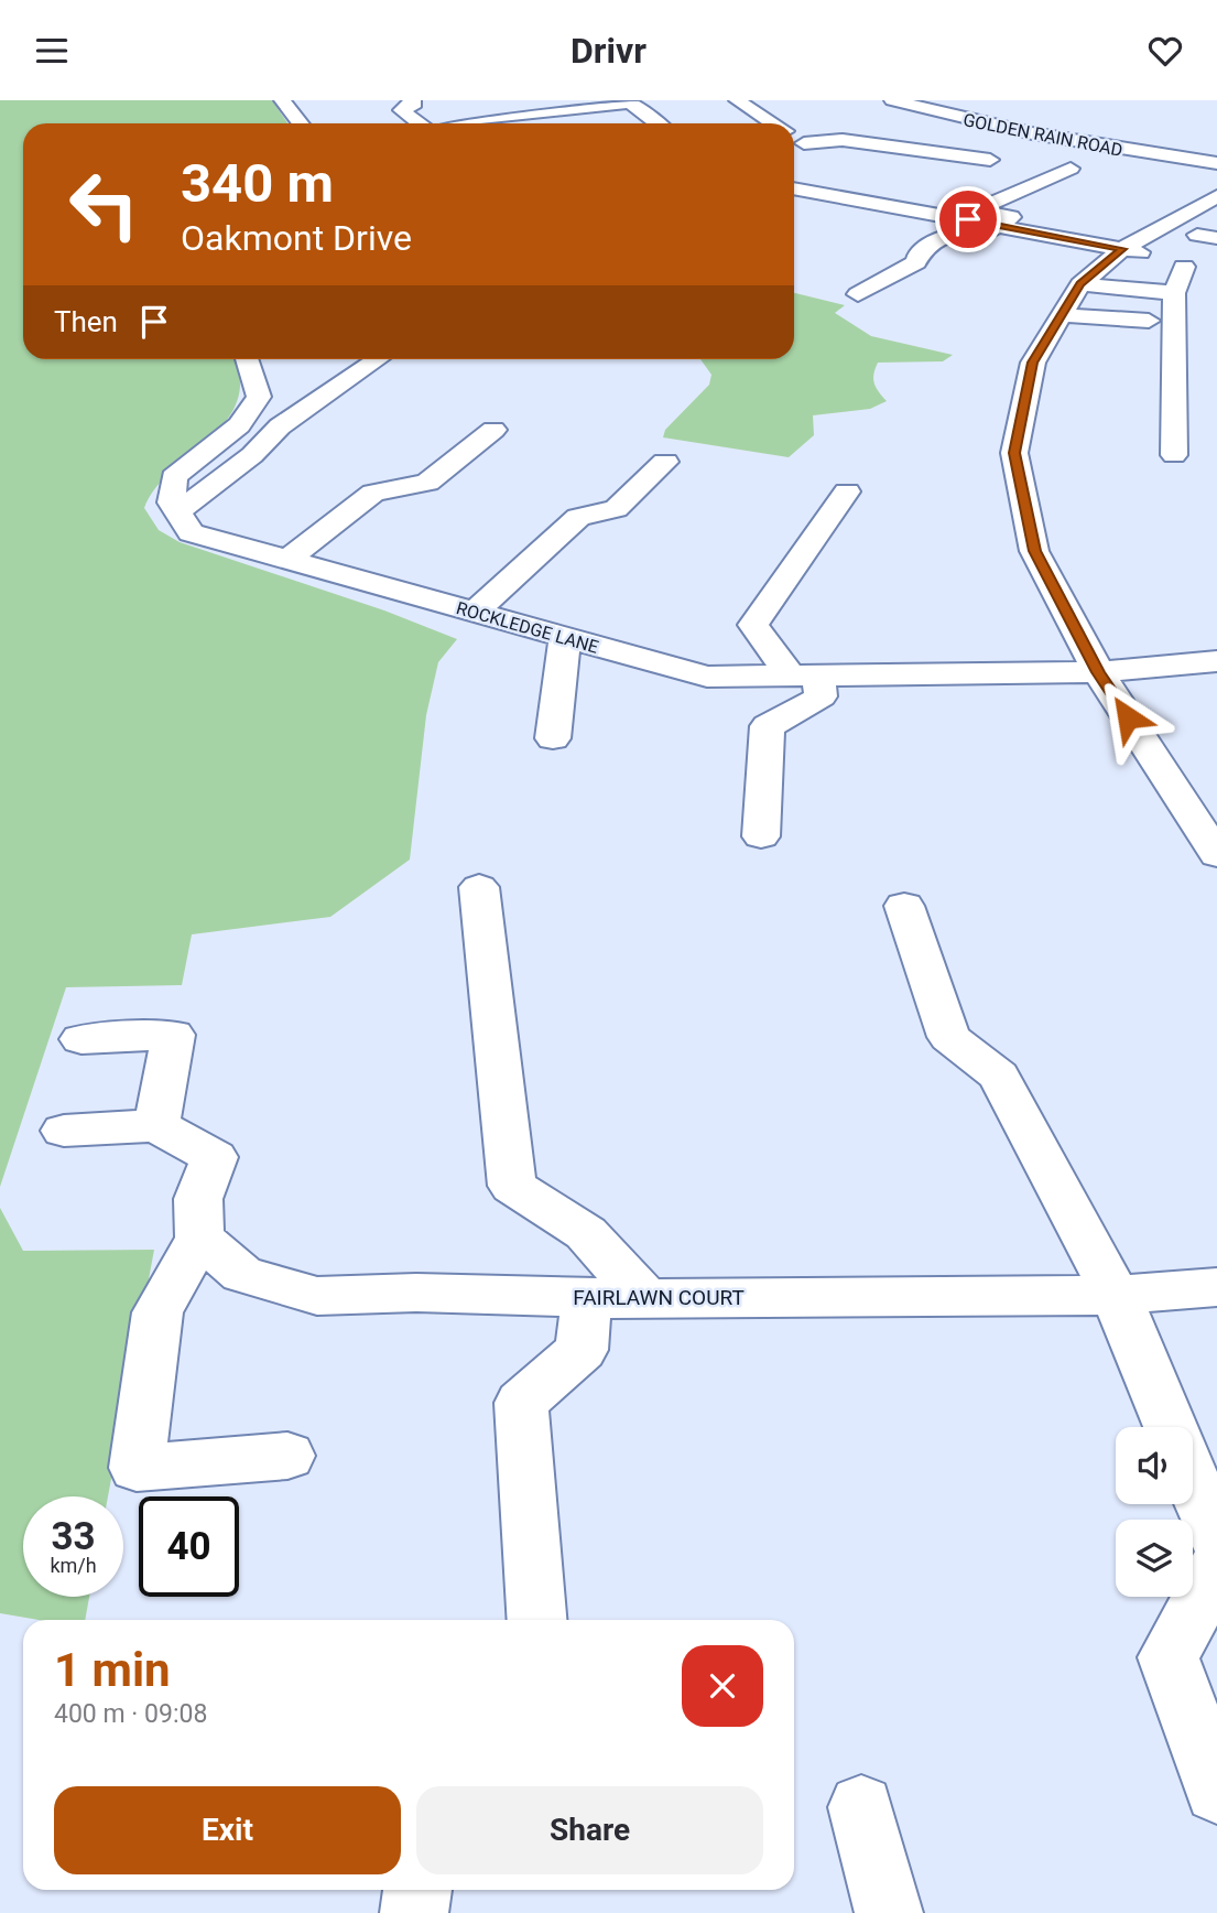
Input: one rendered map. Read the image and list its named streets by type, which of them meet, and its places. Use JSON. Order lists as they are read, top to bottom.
{
  "streets": {
    "street": ["GOLDEN RAIN ROAD", "ROCKLEDGE LANE", "FAIRLAWN COURT"]
  },
  "page": {
    "header": "Drivr",
    "turn": ["340 m", "Oakmont Drive"],
    "then": "Then",
    "speed": "33 km/h",
    "limit": "40",
    "heading": ["1 min", "400 m · 09:08"],
    "buttons": ["Exit", "Share"]
  }
}
